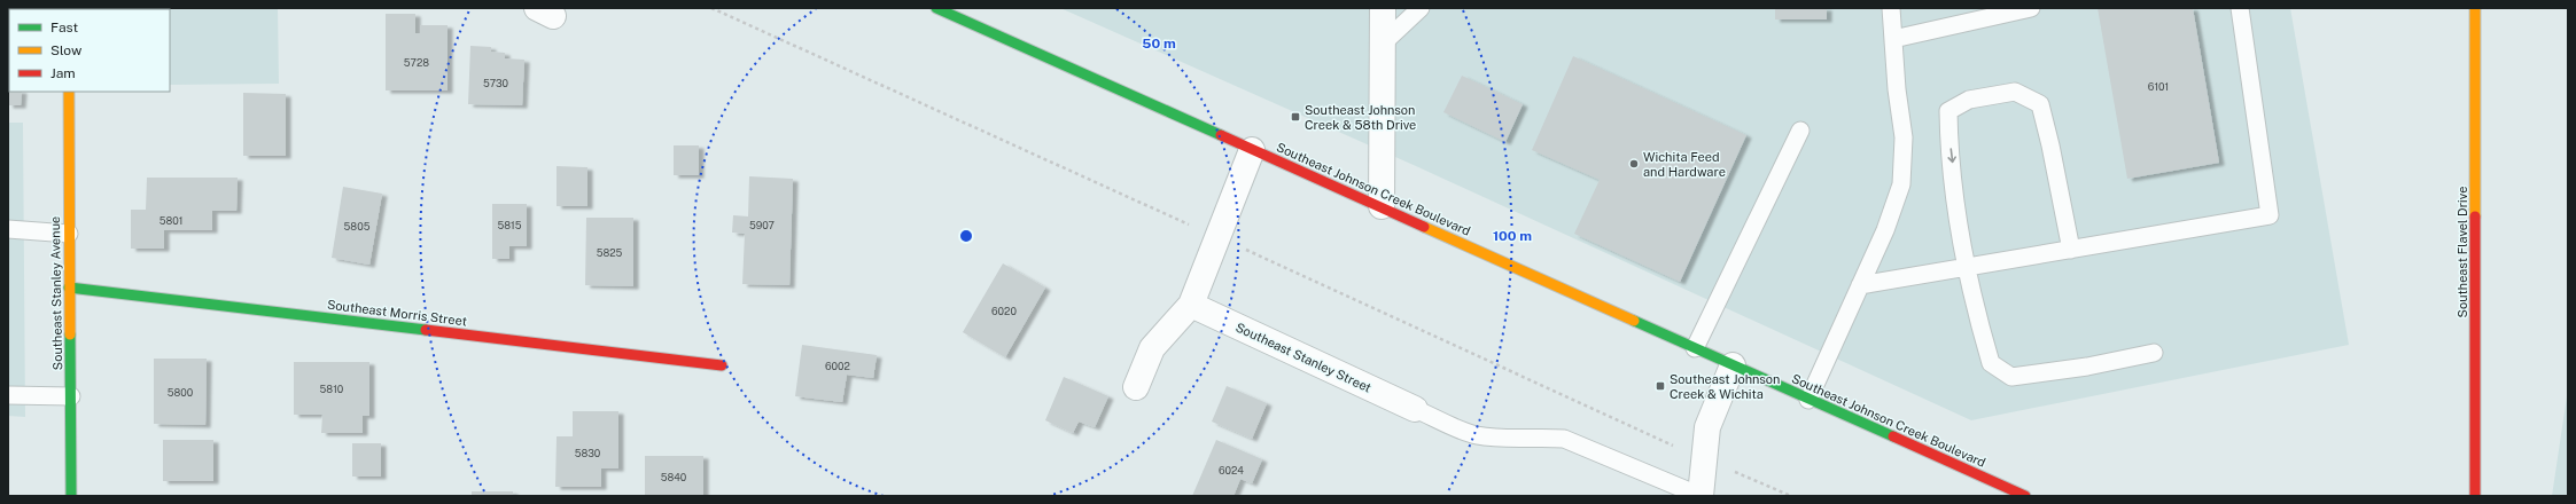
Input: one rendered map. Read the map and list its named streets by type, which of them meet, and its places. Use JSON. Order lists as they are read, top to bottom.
{
  "streets": {
    "street": [
      "Southeast Johnson Creek Boulevard",
      "Southeast Flavel Drive",
      "Southeast Stanley Avenue",
      "Southeast Morris Street",
      "Southeast Stanley Street"
    ]
  },
  "crossings": [
    ["Southeast Stanley Avenue", "Southeast Morris Street"]
  ],
  "places": {
    "transit": ["Southeast Johnson Creek & 58th Drive", "Southeast Johnson Creek & Wichita"],
    "other": ["Wichita Feed and Hardware"]
  },
  "house_numbers": [
    "5728",
    "5730",
    "6101",
    "5801",
    "5815",
    "5907",
    "5805",
    "5825",
    "6020",
    "6002",
    "5810",
    "5800",
    "5830",
    "6024",
    "5840"
  ],
  "legend": ["Fast", "Slow", "Jam"],
  "rings": ["50 m", "100 m"]
}
